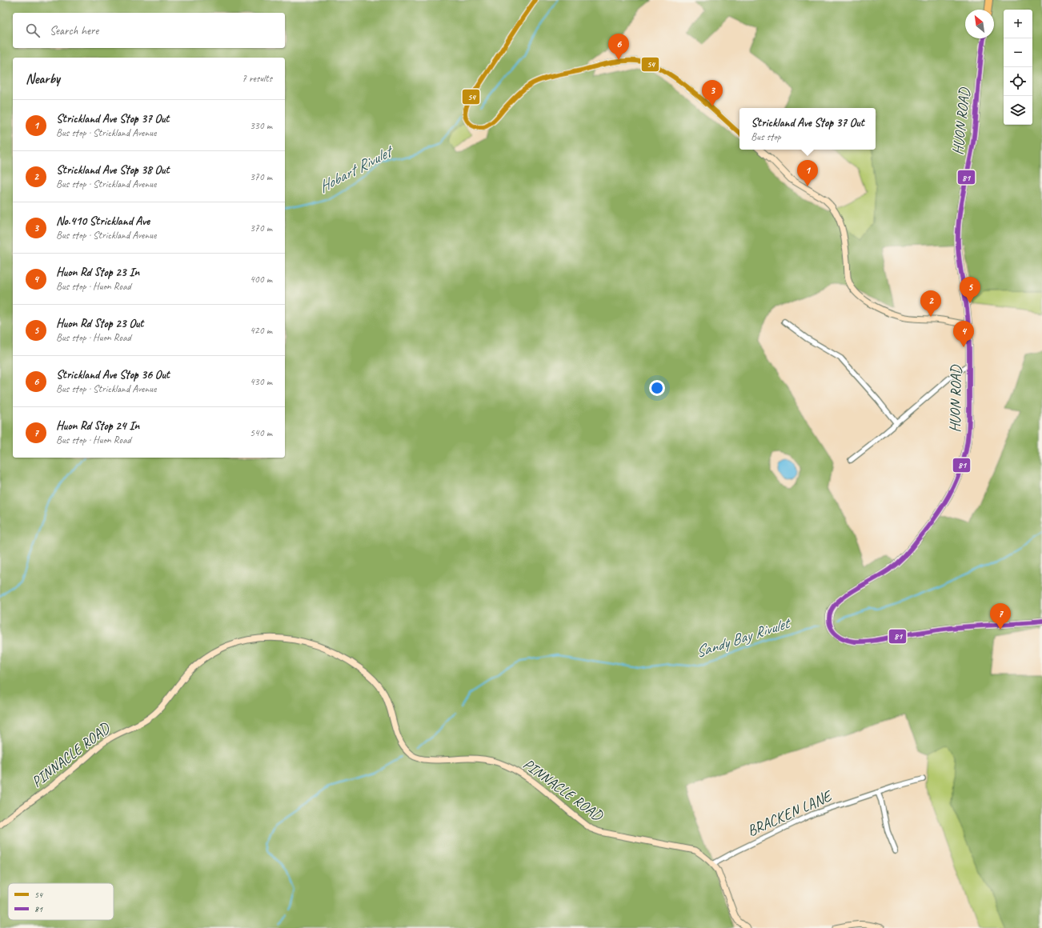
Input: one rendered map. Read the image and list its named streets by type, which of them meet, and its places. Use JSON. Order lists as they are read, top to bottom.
{
  "streets": {
    "main road": ["HUON ROAD", "PINNACLE ROAD"],
    "street": ["BRACKEN LANE"]
  },
  "crossings": [
    ["PINNACLE ROAD", "BRACKEN LANE"]
  ],
  "water": ["Hobart Rivulet", "Sandy Bay Rivulet"],
  "lines": ["transit line 54", "transit line 81"],
  "legend": ["54", "81"],
  "north": "top left",
  "page": {
    "map_buttons": ["+", "−"],
    "search": "Search here",
    "pins": [
      "6",
      "3",
      "1",
      "5",
      "2",
      "4",
      "7"
    ],
    "heading": ["Nearby", "7 results"],
    "list": [
      {
        "mark": "1",
        "name": "Strickland Ave Stop 37 Out",
        "note": "Bus stop · Strickland Avenue",
        "value": "330 m"
      },
      {
        "mark": "2",
        "name": "Strickland Ave Stop 38 Out",
        "note": "Bus stop · Strickland Avenue",
        "value": "370 m"
      },
      {
        "mark": "3",
        "name": "No.410 Strickland Ave",
        "note": "Bus stop · Strickland Avenue",
        "value": "370 m"
      },
      {
        "mark": "4",
        "name": "Huon Rd Stop 23 In",
        "note": "Bus stop · Huon Road",
        "value": "400 m"
      },
      {
        "mark": "5",
        "name": "Huon Rd Stop 23 Out",
        "note": "Bus stop · Huon Road",
        "value": "420 m"
      },
      {
        "mark": "6",
        "name": "Strickland Ave Stop 36 Out",
        "note": "Bus stop · Strickland Avenue",
        "value": "430 m"
      },
      {
        "mark": "7",
        "name": "Huon Rd Stop 24 In",
        "note": "Bus stop · Huon Road",
        "value": "540 m"
      }
    ],
    "popup": ["Strickland Ave Stop 37 Out", "Bus stop"]
  }
}
